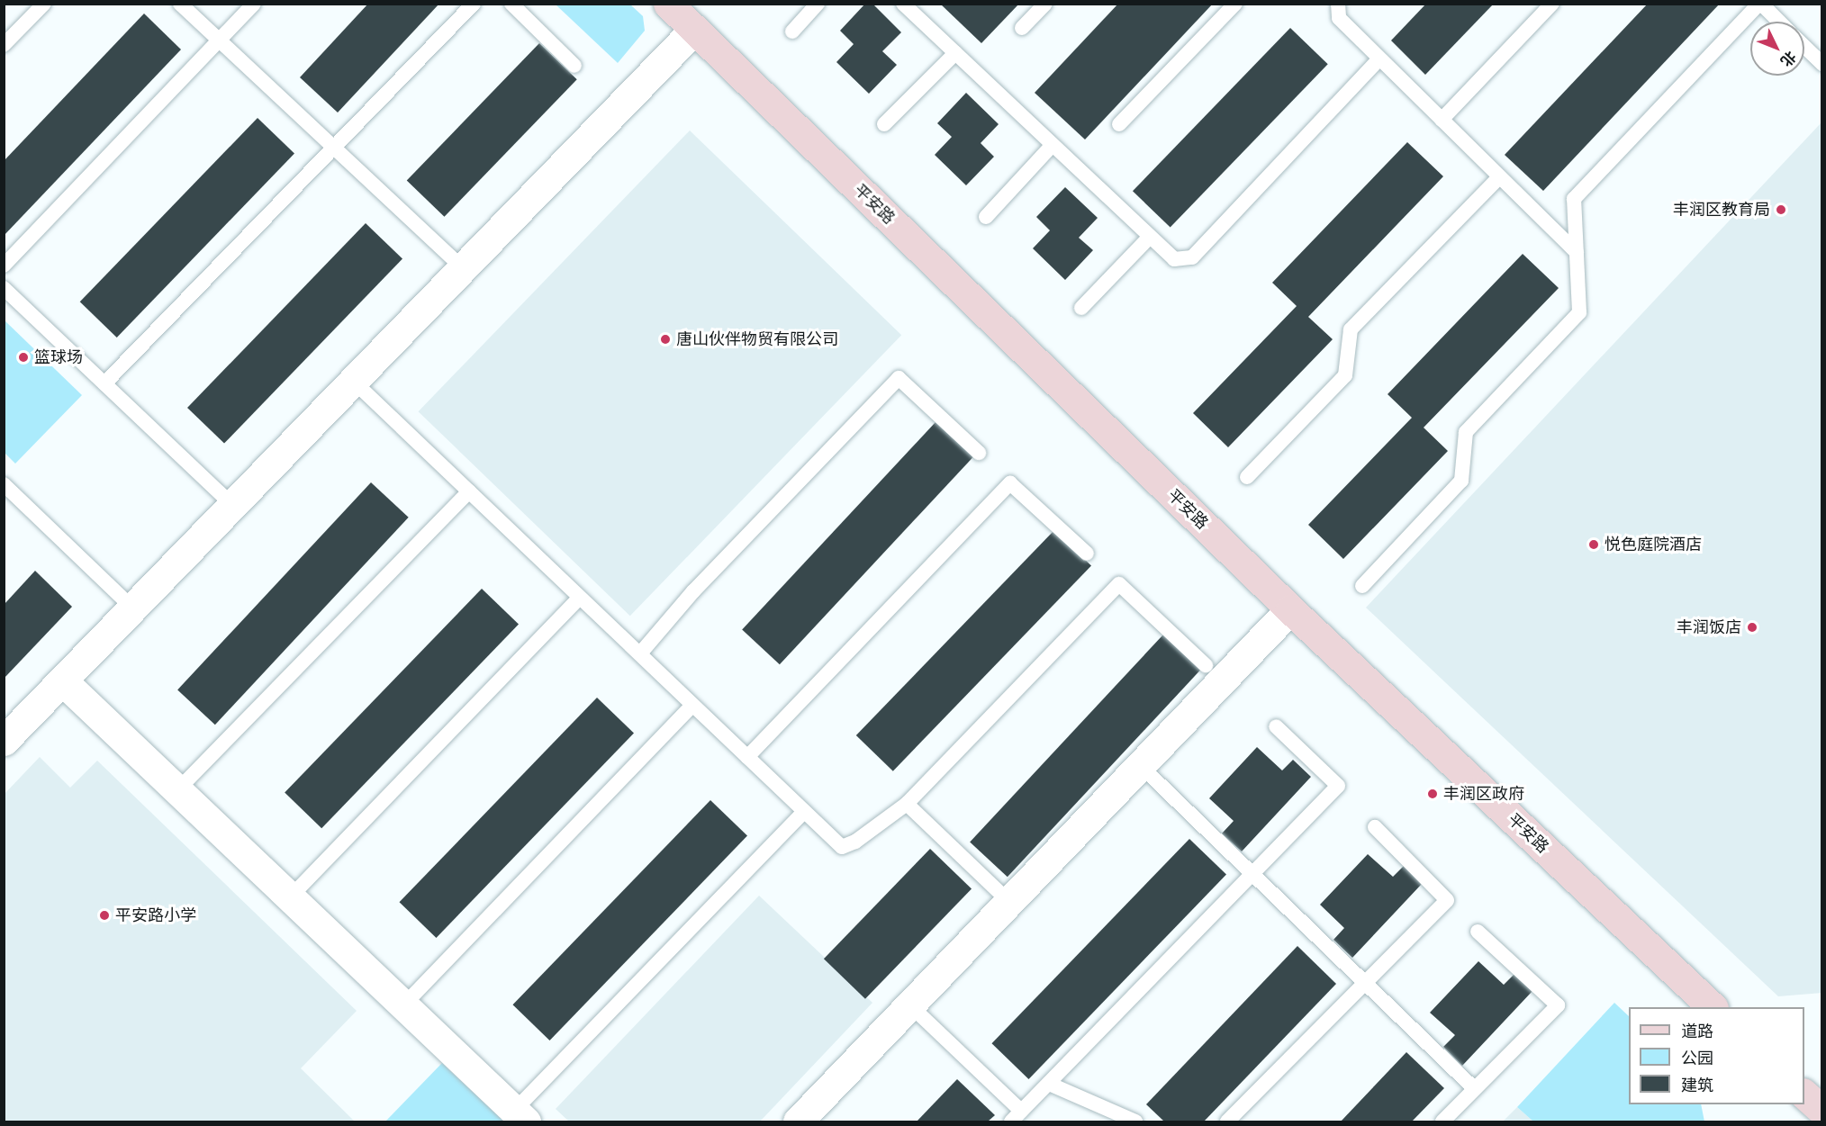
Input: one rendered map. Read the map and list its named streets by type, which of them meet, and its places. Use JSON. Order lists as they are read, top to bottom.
{
  "streets": {
    "street": ["平安路"]
  },
  "places": [
    "丰润区教育局",
    "唐山伙伴物贸有限公司",
    "篮球场",
    "悦色庭院酒店",
    "丰润饭店",
    "丰润区政府",
    "平安路小学"
  ],
  "legend": ["道路", "公园", "建筑"],
  "north": "bottom right"
}
